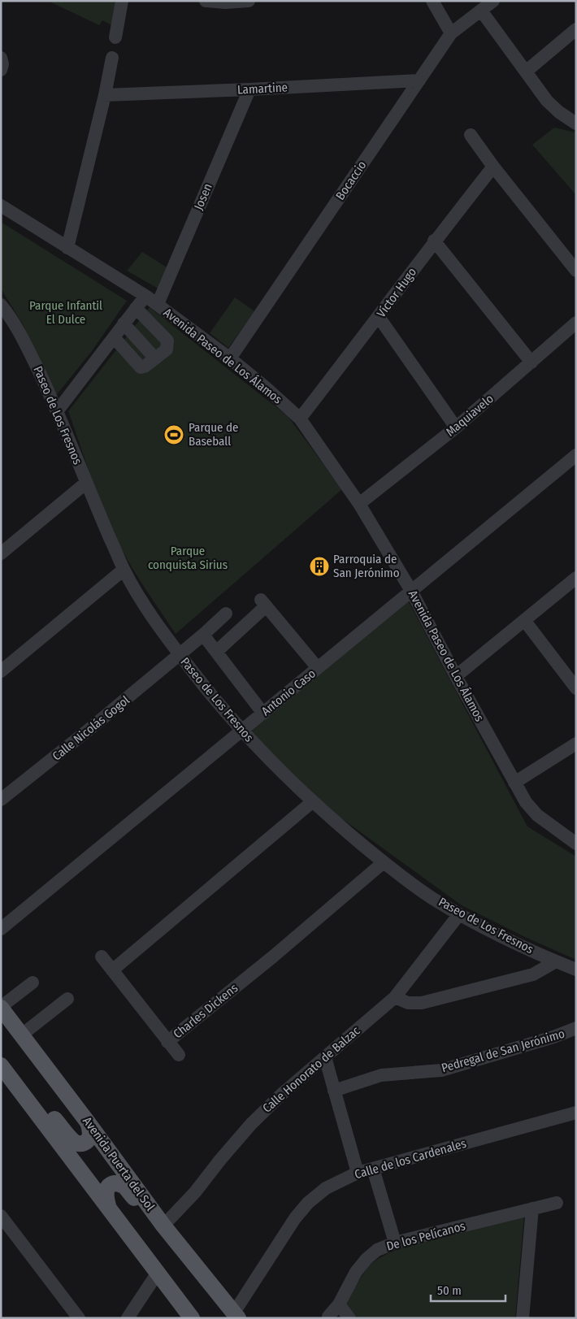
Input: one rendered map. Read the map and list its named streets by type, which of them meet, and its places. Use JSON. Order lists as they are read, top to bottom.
{
  "streets": {
    "main road": ["Avenida Puerta del Sol"],
    "street": [
      "Lamartine",
      "Bocaccio",
      "Josen",
      "Víctor Hugo",
      "Avenida Paseo de Los Álamos",
      "Paseo de Los Fresnos",
      "Maquiavelo",
      "Antonio Caso",
      "Calle Nicolás Gogol",
      "Charles Dickens",
      "Pedregal de San Jerónimo",
      "Calle Honorato de Balzac",
      "Calle de los Cardenales",
      "De los Pelícanos"
    ]
  },
  "crossings": [
    ["Lamartine", "Bocaccio"],
    ["Lamartine", "Josen"],
    ["Bocaccio", "Avenida Paseo de Los Álamos"],
    ["Josen", "Avenida Paseo de Los Álamos"],
    ["Víctor Hugo", "Avenida Paseo de Los Álamos"],
    ["Avenida Paseo de Los Álamos", "Maquiavelo"],
    ["Avenida Paseo de Los Álamos", "Antonio Caso"],
    ["Paseo de Los Fresnos", "Antonio Caso"],
    ["Paseo de Los Fresnos", "Calle Nicolás Gogol"],
    ["Paseo de Los Fresnos", "Charles Dickens"],
    ["Paseo de Los Fresnos", "Calle Honorato de Balzac"],
    ["Calle Honorato de Balzac", "Avenida Puerta del Sol"],
    ["Calle de los Cardenales", "Avenida Puerta del Sol"]
  ],
  "parks": ["Parque Infantil El Dulce", "Parque conquista Sirius"],
  "places": {
    "sports": ["Parque de Baseball"],
    "building": ["Parroquia de San Jerónimo"]
  },
  "scale_bar": "50 m"
}
